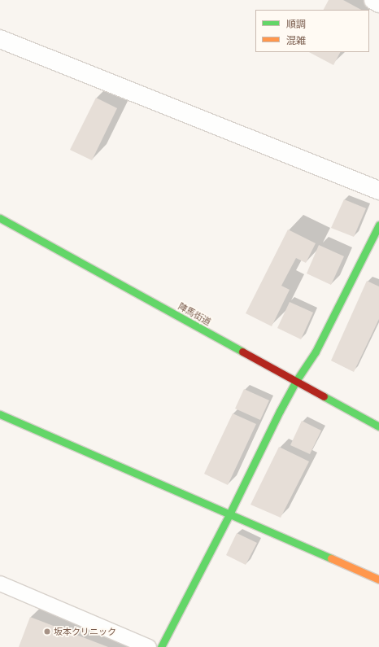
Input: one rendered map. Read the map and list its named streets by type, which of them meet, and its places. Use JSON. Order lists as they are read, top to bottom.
{
  "streets": {
    "street": ["陣馬街道"]
  },
  "places": ["坂本クリニック"],
  "legend": ["順調", "混雑"]
}
